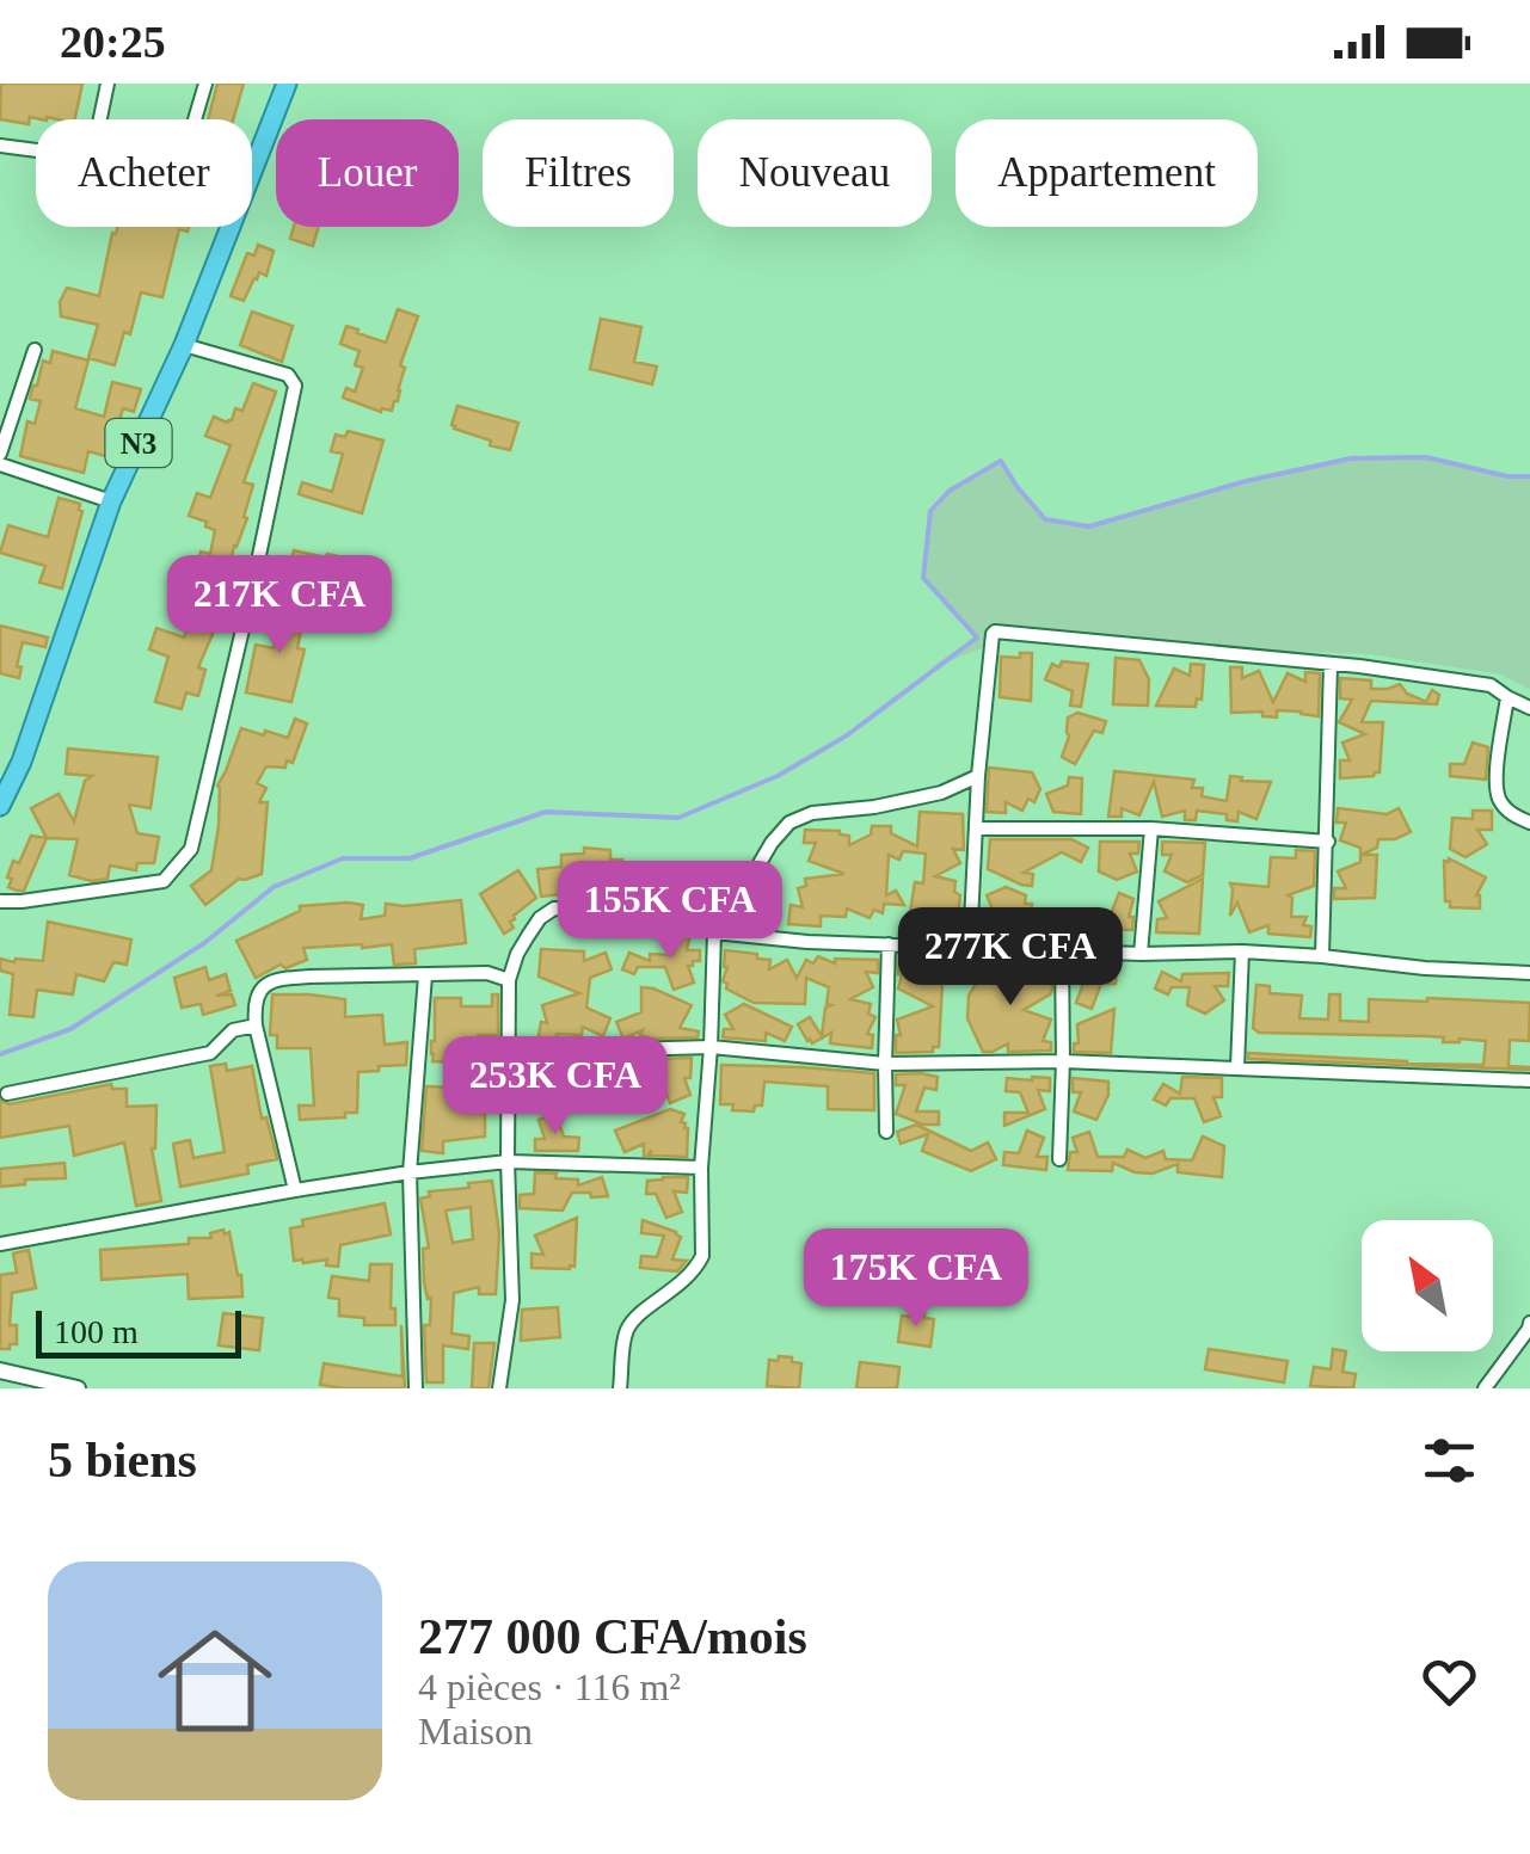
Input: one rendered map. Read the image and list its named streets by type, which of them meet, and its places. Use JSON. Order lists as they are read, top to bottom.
{
  "streets": {
    "highway": ["N3"]
  },
  "scale_bar": "100 m",
  "north": "top left",
  "page": {
    "status": "20:25",
    "chip": [
      "Acheter",
      "Louer",
      "Filtres",
      "Nouveau",
      "Appartement"
    ],
    "price": [
      "217K CFA",
      "155K CFA",
      "277K CFA",
      "253K CFA",
      "175K CFA"
    ],
    "scale": "100 m",
    "heading": "5 biens",
    "list": [
      {
        "name": "277 000 CFA/mois",
        "note": "4 pièces · 116 m² · Maison"
      }
    ]
  }
}
